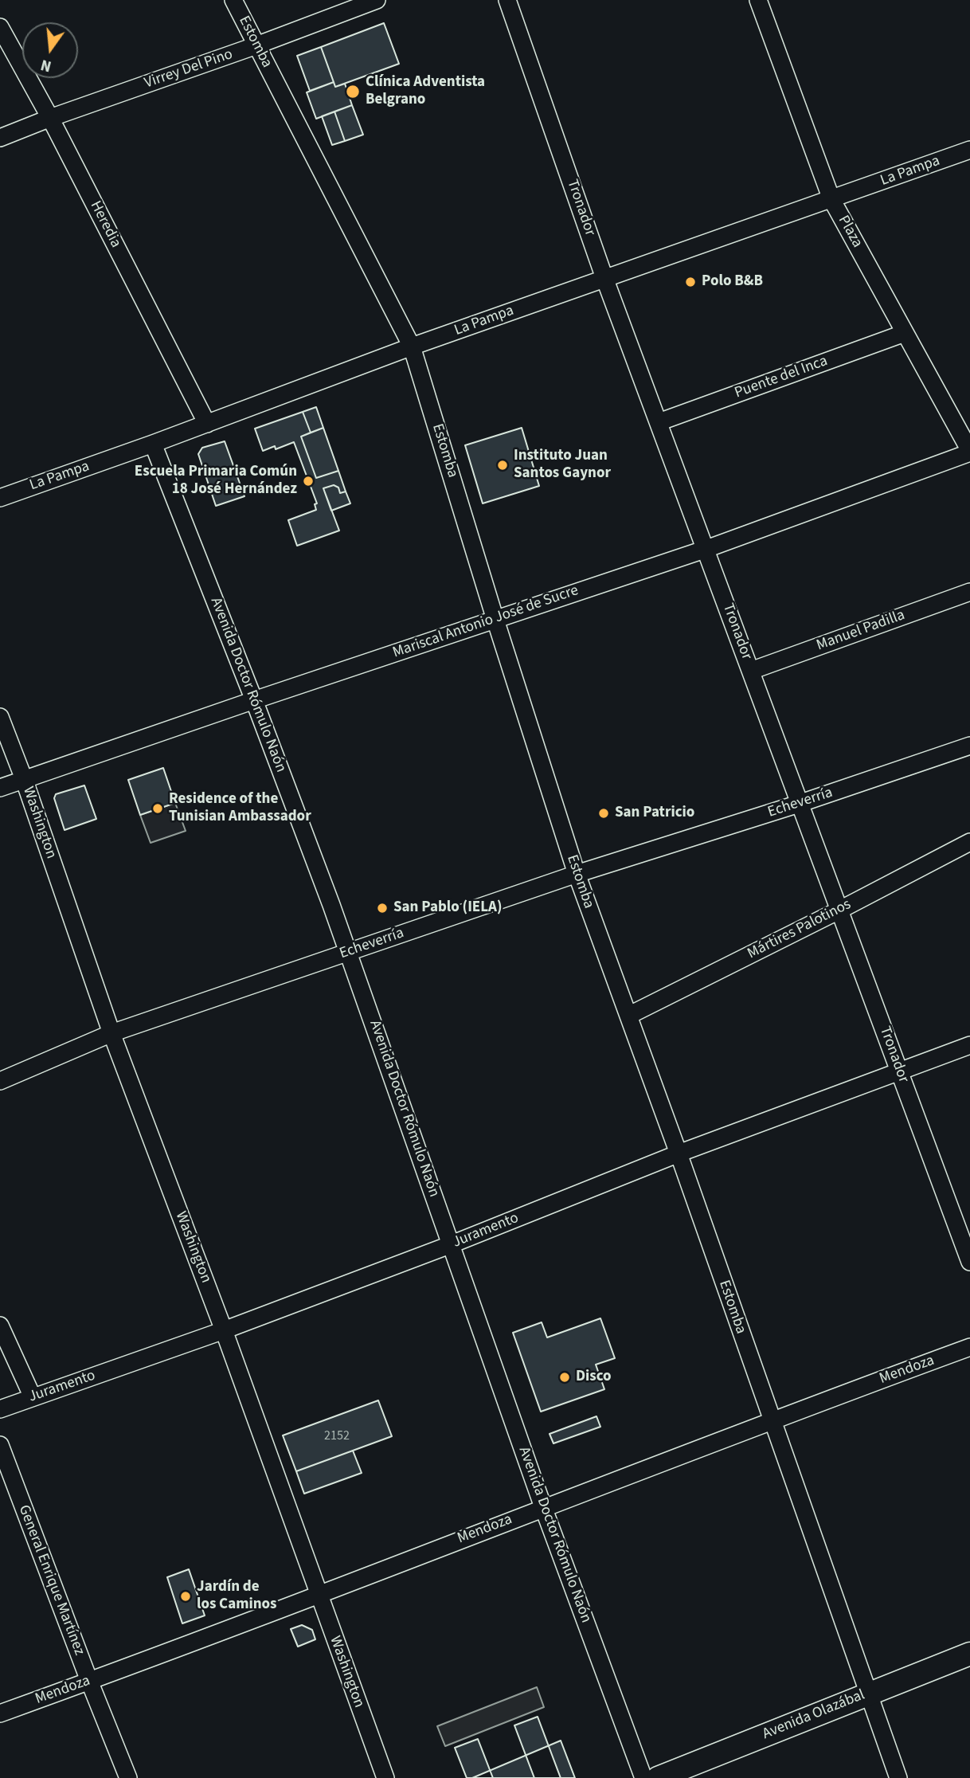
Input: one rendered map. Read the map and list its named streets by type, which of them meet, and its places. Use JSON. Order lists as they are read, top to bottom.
{
  "streets": {
    "main road": ["Avenida Olazábal"],
    "street": [
      "Estomba",
      "Virrey Del Pino",
      "La Pampa",
      "Tronador",
      "Heredia",
      "Plaza",
      "Puente del Inca",
      "Mariscal Antonio José de Sucre",
      "Manuel Padilla",
      "Avenida Doctor Rómulo Naón",
      "Echeverría",
      "Washington",
      "Mártires Palotinos",
      "Juramento",
      "Mendoza",
      "General Enrique Martínez"
    ]
  },
  "crossings": [
    ["Estomba", "Virrey Del Pino"],
    ["Estomba", "La Pampa"],
    ["Estomba", "Mariscal Antonio José de Sucre"],
    ["Estomba", "Echeverría"],
    ["Estomba", "Mártires Palotinos"],
    ["Estomba", "Juramento"],
    ["Estomba", "Mendoza"],
    ["Estomba", "Avenida Olazábal"],
    ["Virrey Del Pino", "Heredia"],
    ["La Pampa", "Tronador"],
    ["La Pampa", "Heredia"],
    ["La Pampa", "Plaza"],
    ["La Pampa", "Avenida Doctor Rómulo Naón"],
    ["Tronador", "Puente del Inca"],
    ["Tronador", "Mariscal Antonio José de Sucre"],
    ["Tronador", "Manuel Padilla"],
    ["Tronador", "Echeverría"],
    ["Tronador", "Mártires Palotinos"],
    ["Tronador", "Juramento"],
    ["Plaza", "Puente del Inca"],
    ["Plaza", "Mariscal Antonio José de Sucre"],
    ["Mariscal Antonio José de Sucre", "Avenida Doctor Rómulo Naón"],
    ["Mariscal Antonio José de Sucre", "Washington"],
    ["Avenida Doctor Rómulo Naón", "Echeverría"],
    ["Avenida Doctor Rómulo Naón", "Juramento"],
    ["Avenida Doctor Rómulo Naón", "Mendoza"],
    ["Echeverría", "Washington"],
    ["Washington", "Juramento"],
    ["Washington", "Mendoza"],
    ["Mendoza", "General Enrique Martínez"]
  ],
  "places": [
    "Clínica Adventista Belgrano",
    "Polo B&B",
    "Instituto Juan Santos Gaynor",
    "Escuela Primaria Común 18 José Hernández",
    "Residence of the Tunisian Ambassador",
    "San Patricio",
    "San Pablo (IELA)",
    "Disco",
    "Jardín de los Caminos"
  ],
  "house_numbers": ["2152"],
  "north": "bottom"
}
